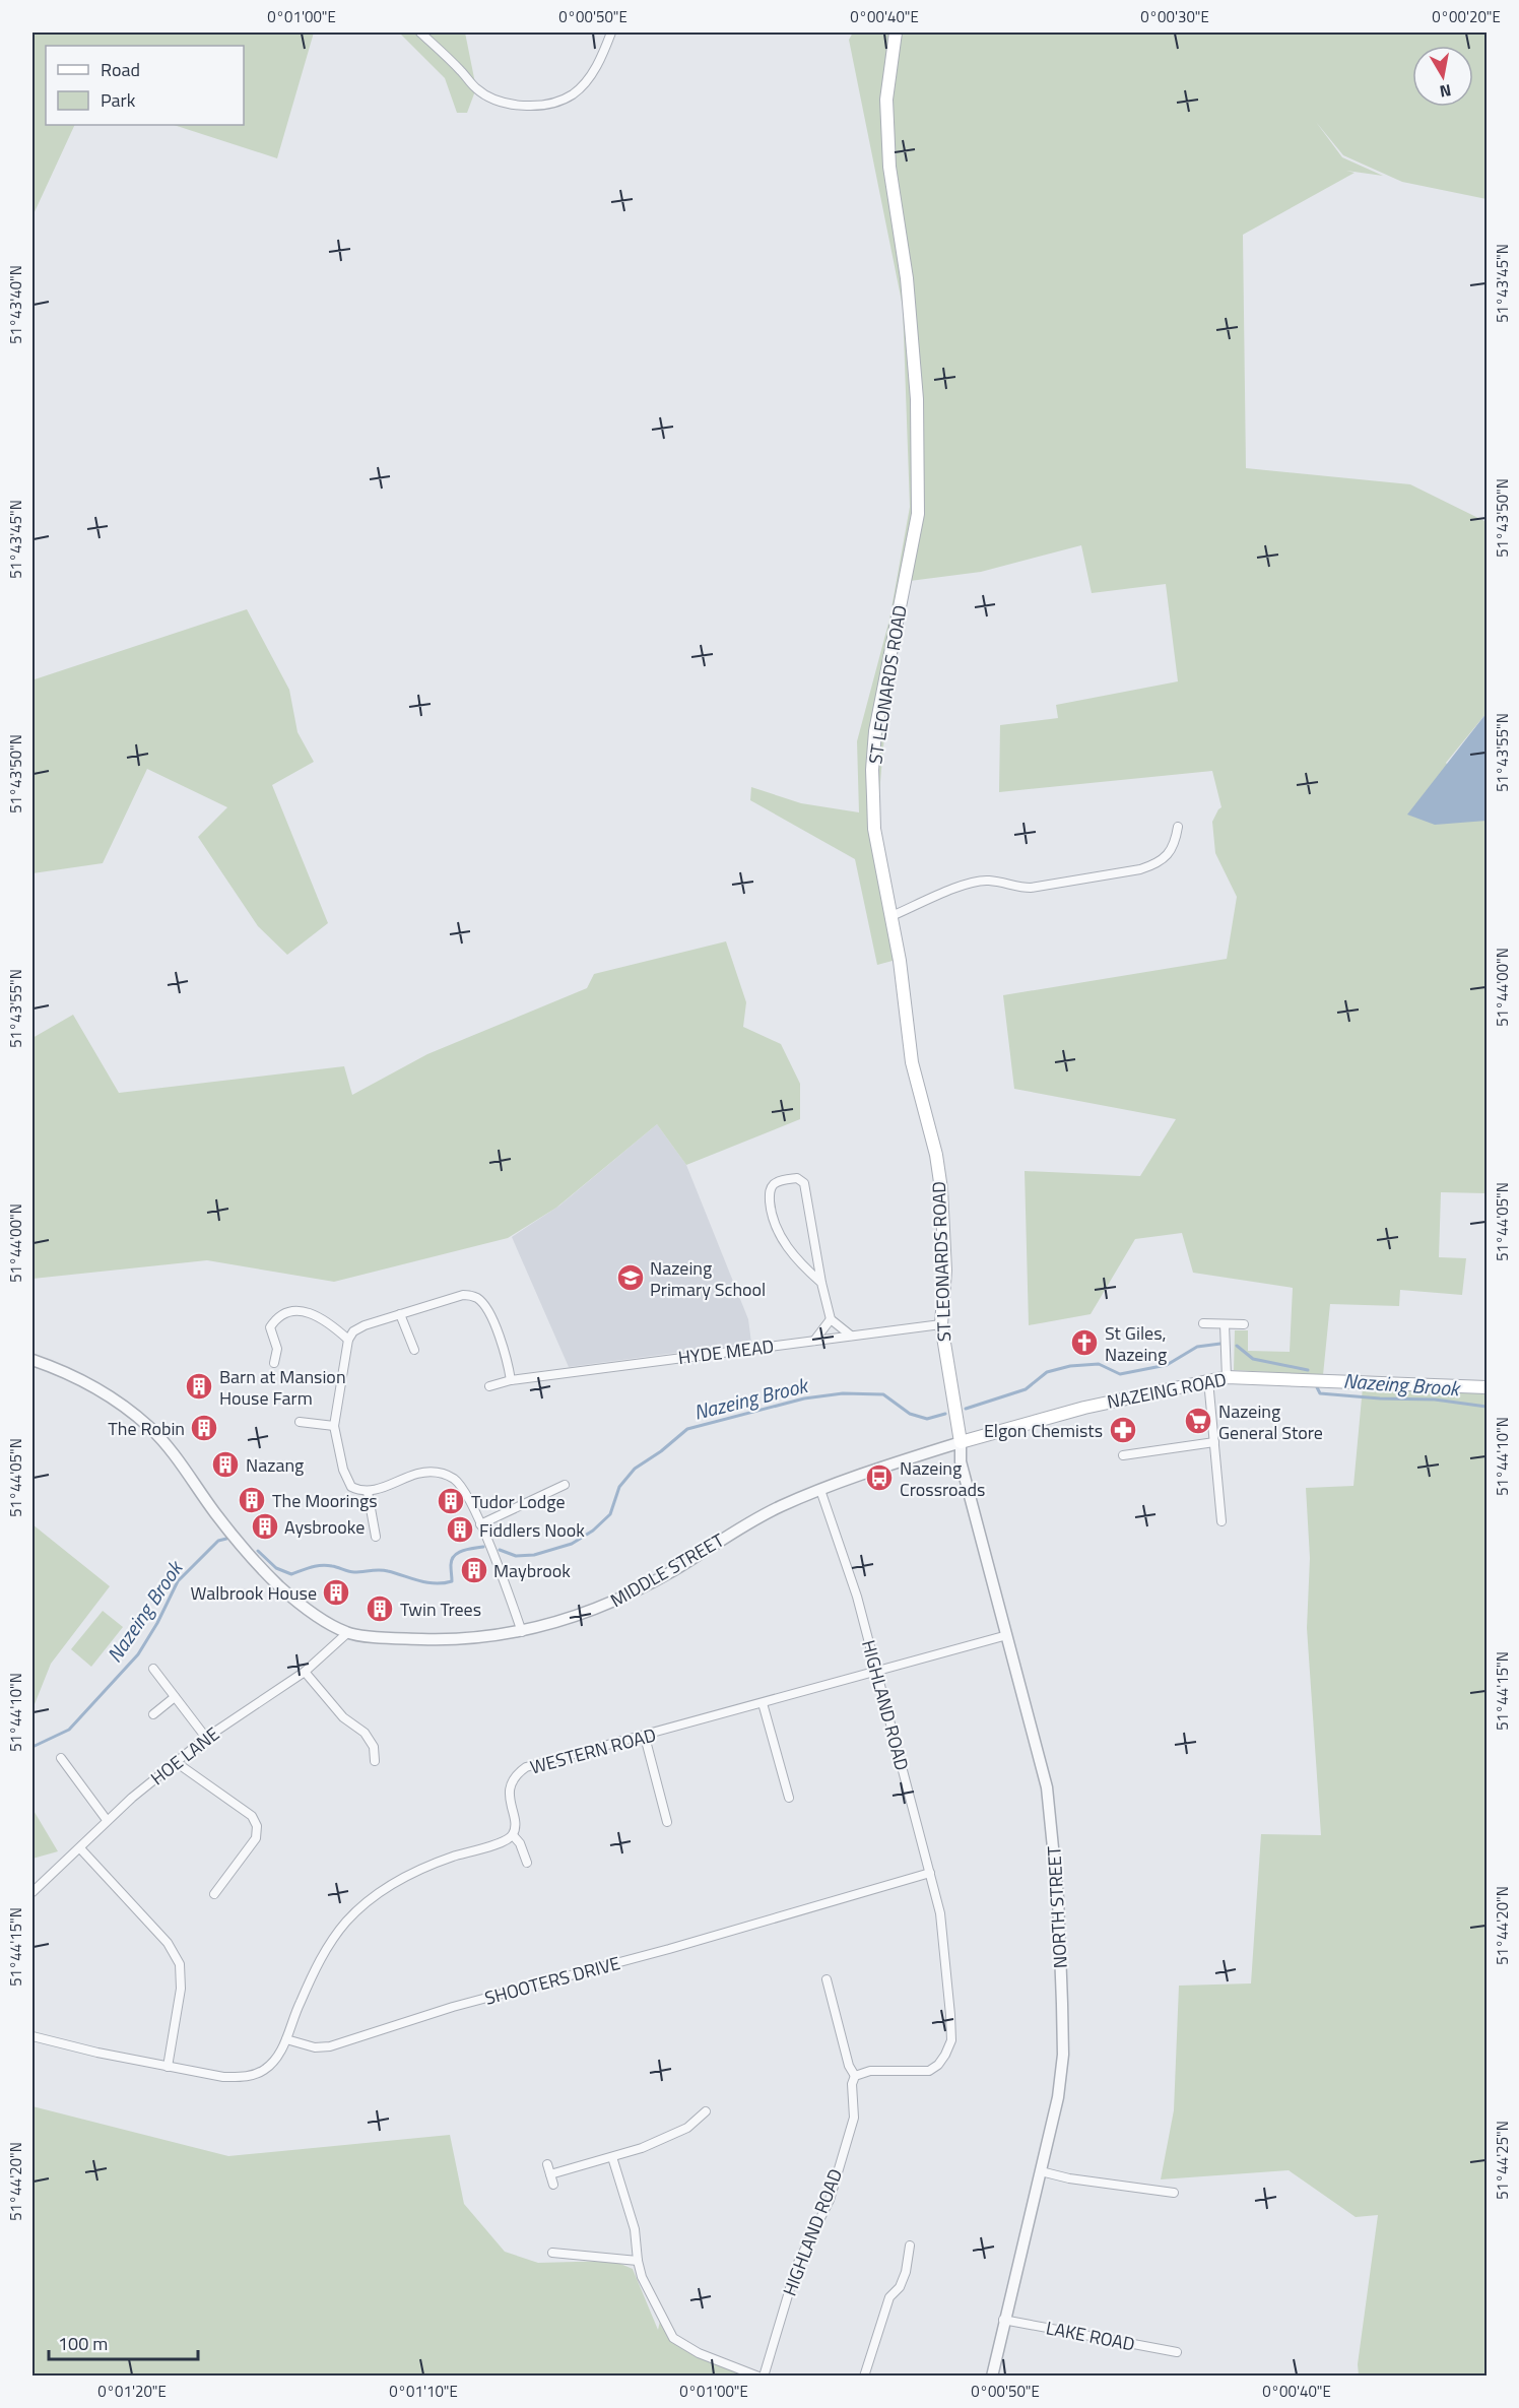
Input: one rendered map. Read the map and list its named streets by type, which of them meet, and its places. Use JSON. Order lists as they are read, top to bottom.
{
  "streets": {
    "main road": ["ST LEONARDS ROAD", "NAZEING ROAD"],
    "street": [
      "HYDE MEAD",
      "MIDDLE STREET",
      "HIGHLAND ROAD",
      "WESTERN ROAD",
      "HOE LANE",
      "NORTH STREET",
      "SHOOTERS DRIVE",
      "LAKE ROAD"
    ]
  },
  "crossings": [
    ["ST LEONARDS ROAD", "HYDE MEAD"],
    ["ST LEONARDS ROAD", "NAZEING ROAD"],
    ["ST LEONARDS ROAD", "MIDDLE STREET"],
    ["ST LEONARDS ROAD", "NORTH STREET"],
    ["NAZEING ROAD", "MIDDLE STREET"],
    ["NAZEING ROAD", "NORTH STREET"],
    ["MIDDLE STREET", "HIGHLAND ROAD"],
    ["MIDDLE STREET", "HOE LANE"],
    ["MIDDLE STREET", "NORTH STREET"],
    ["HIGHLAND ROAD", "WESTERN ROAD"],
    ["HIGHLAND ROAD", "SHOOTERS DRIVE"],
    ["WESTERN ROAD", "NORTH STREET"],
    ["NORTH STREET", "LAKE ROAD"]
  ],
  "water": ["Nazeing Brook"],
  "places": {
    "school or university": ["Nazeing Primary School"],
    "church": ["St Giles, Nazeing"],
    "building": [
      "Barn at Mansion House Farm",
      "The Robin",
      "Nazang",
      "The Moorings",
      "Tudor Lodge",
      "Aysbrooke",
      "Fiddlers Nook",
      "Maybrook",
      "Walbrook House",
      "Twin Trees"
    ],
    "supermarket": ["Nazeing General Store"],
    "pharmacy": ["Elgon Chemists"],
    "bus stop": ["Nazeing Crossroads"]
  },
  "legend": ["Road", "Park"],
  "scale_bar": "100 m",
  "north": "bottom",
  "coordinates": [
    "0°01'00\"E",
    "0°00'50\"E",
    "0°00'40\"E",
    "0°00'30\"E",
    "0°00'20\"E",
    "51°43'45\"N",
    "51°43'40\"N",
    "51°43'50\"N",
    "51°43'55\"N",
    "51°44'00\"N",
    "51°44'05\"N",
    "51°44'10\"N",
    "51°44'15\"N",
    "51°44'20\"N",
    "51°44'25\"N",
    "0°01'20\"E",
    "0°01'10\"E"
  ]
}
